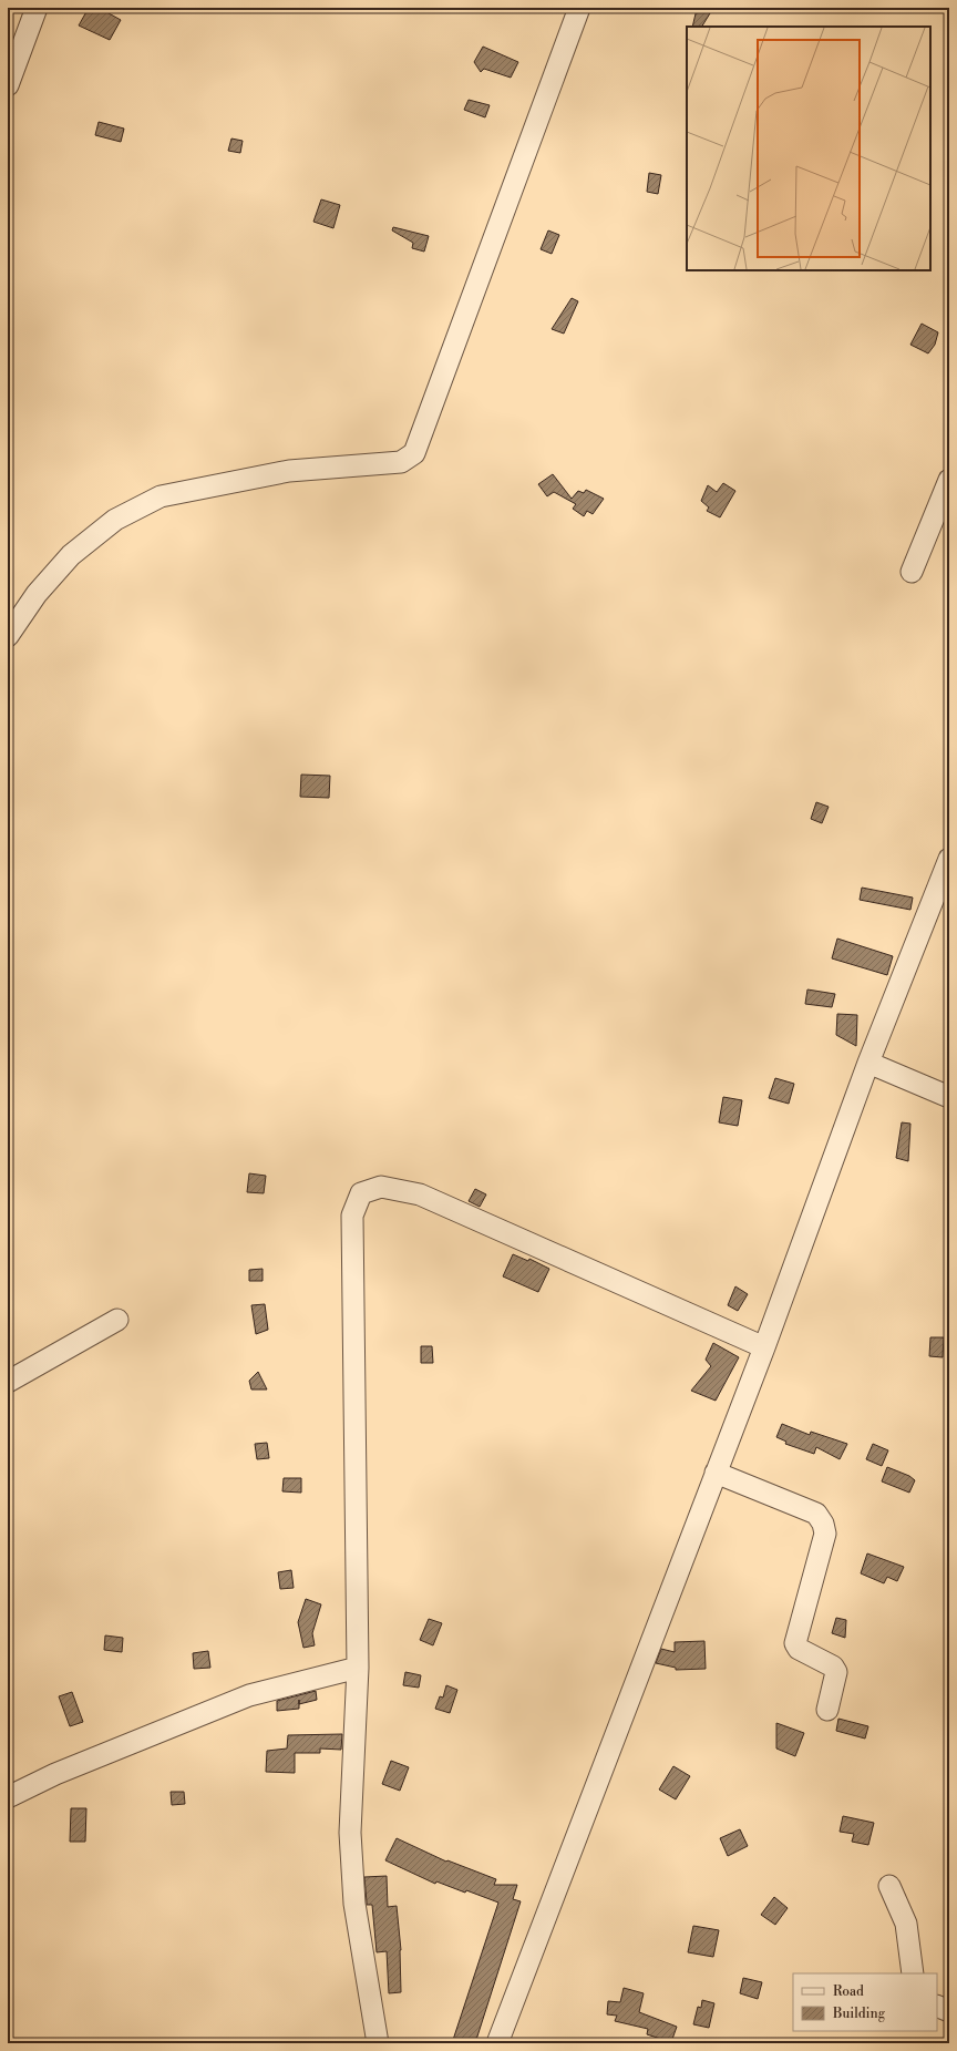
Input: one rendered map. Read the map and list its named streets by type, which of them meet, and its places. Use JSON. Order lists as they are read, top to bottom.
{
  "legend": ["Road", "Building"]
}
